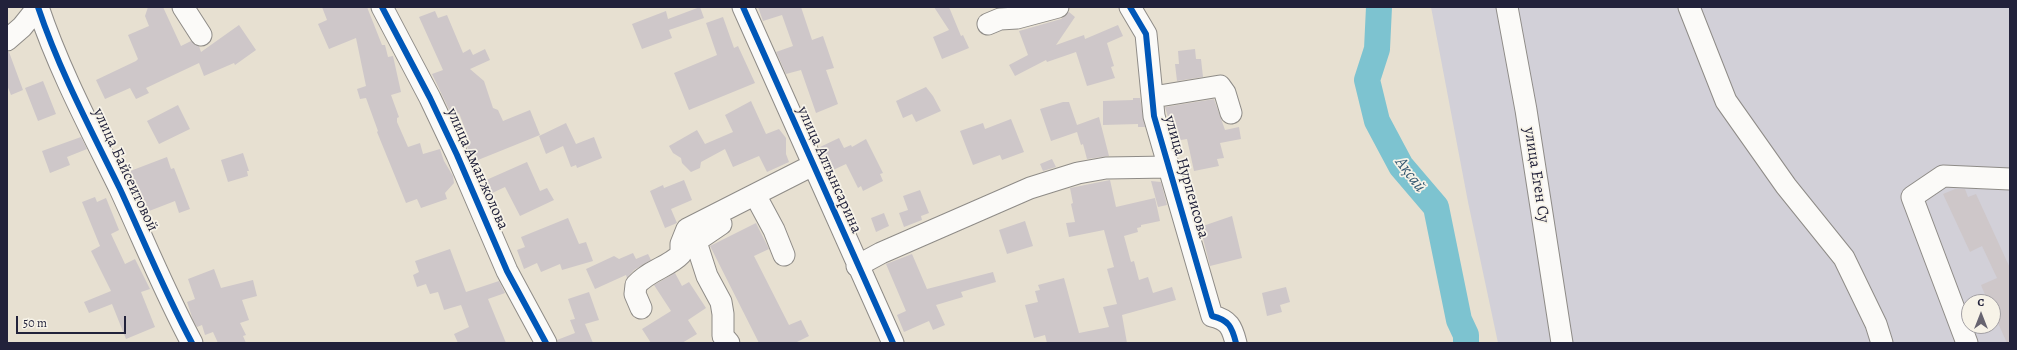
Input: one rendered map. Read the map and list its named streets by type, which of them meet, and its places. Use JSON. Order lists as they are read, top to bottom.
{
  "streets": {
    "street": [
      "улица Аманжолова",
      "улица Байсеитовой",
      "улица Алтынсарина",
      "улица Еген Су",
      "улица Нурпеисова"
    ]
  },
  "water": ["Ақсай"],
  "scale_bar": "50 m",
  "north": "top"
}
